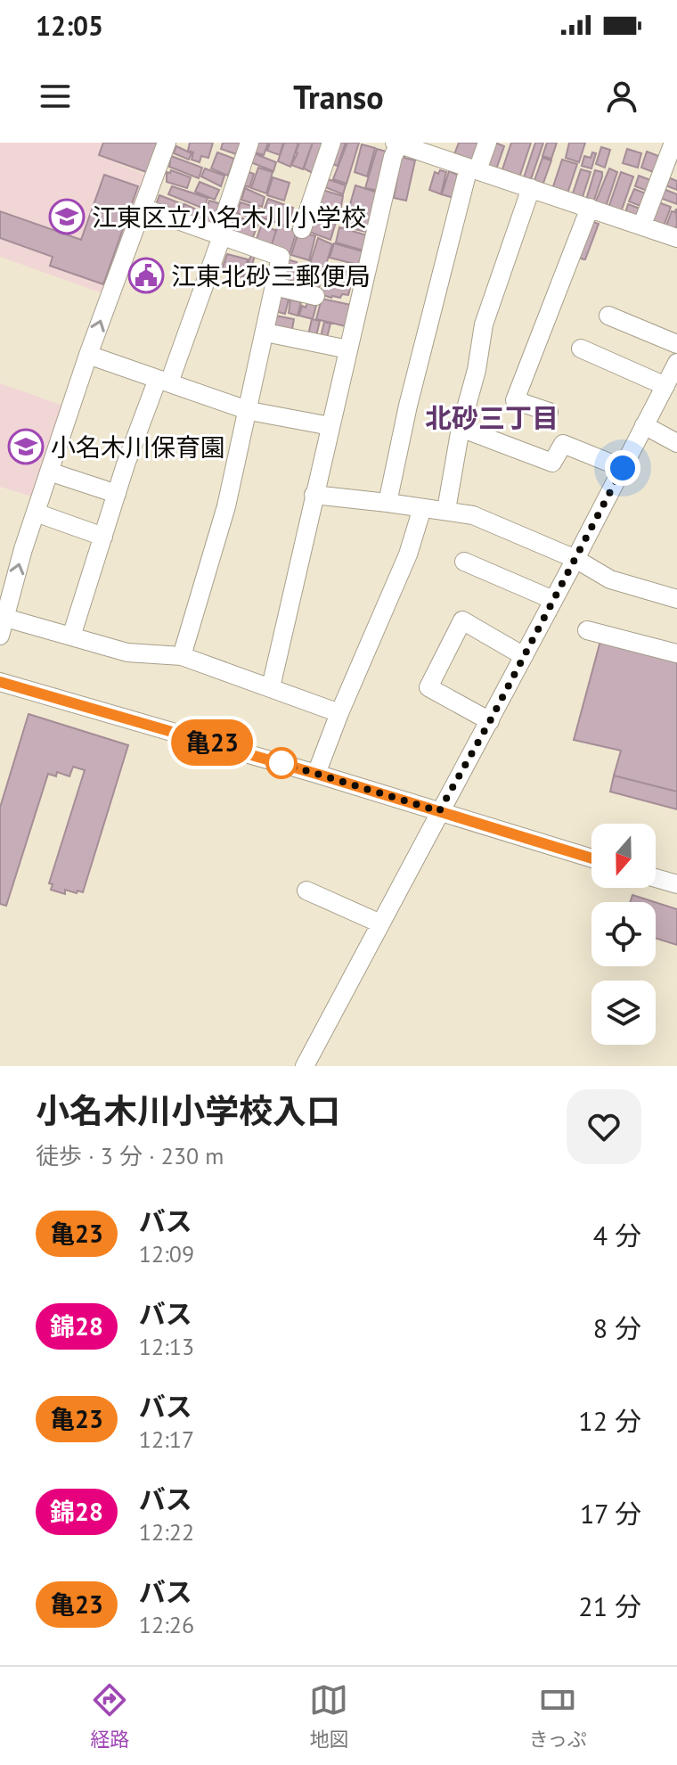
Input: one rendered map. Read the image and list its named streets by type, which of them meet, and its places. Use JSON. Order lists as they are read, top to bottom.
{
  "districts": ["北砂三丁目"],
  "places": {
    "school or university": ["江東区立小名木川小学校", "小名木川保育園"],
    "public building": ["江東北砂三郵便局"]
  },
  "lines": ["bus line 亀23"],
  "north": "bottom",
  "page": {
    "status": "12:05",
    "header": "Transo",
    "on_map": "亀23",
    "heading": ["小名木川小学校入口", "徒歩 · 3 分 · 230 m"],
    "list": [
      {
        "mark": "亀23",
        "name": "バス",
        "note": "12:09",
        "value": "4 分"
      },
      {
        "mark": "錦28",
        "name": "バス",
        "note": "12:13",
        "value": "8 分"
      },
      {
        "mark": "亀23",
        "name": "バス",
        "note": "12:17",
        "value": "12 分"
      },
      {
        "mark": "錦28",
        "name": "バス",
        "note": "12:22",
        "value": "17 分"
      },
      {
        "mark": "亀23",
        "name": "バス",
        "note": "12:26",
        "value": "21 分"
      }
    ],
    "tabs": ["経路", "地図", "きっぷ"]
  }
}
